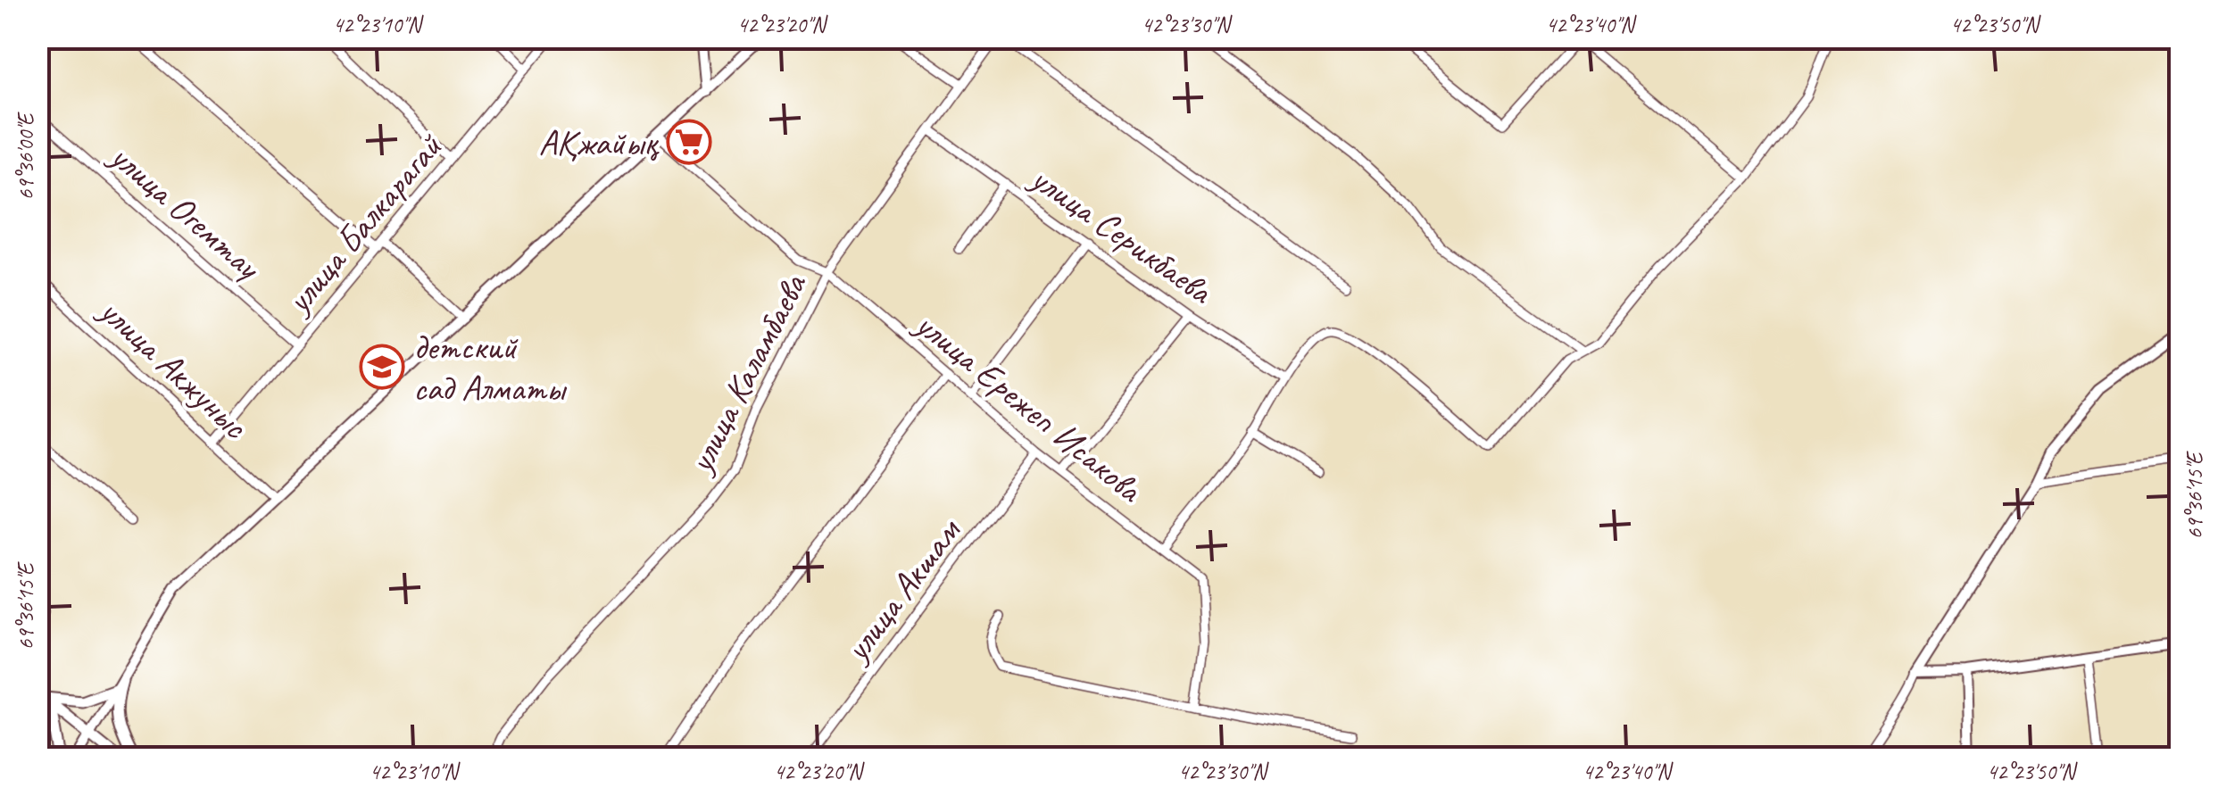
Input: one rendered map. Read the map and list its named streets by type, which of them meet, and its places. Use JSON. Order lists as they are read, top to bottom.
{
  "streets": {
    "street": [
      "улица Огемтау",
      "улица Балкарагай",
      "улица Серикбаева",
      "улица Акжуныс",
      "улица Каламбаева",
      "улица Ережеп Исакова",
      "улица Акшам"
    ]
  },
  "crossings": [
    ["улица Огемтау", "улица Балкарагай"],
    ["улица Балкарагай", "улица Акжуныс"],
    ["улица Серикбаева", "улица Каламбаева"],
    ["улица Каламбаева", "улица Ережеп Исакова"],
    ["улица Ережеп Исакова", "улица Акшам"]
  ],
  "places": {
    "supermarket": ["АҚжайық"],
    "school or university": ["детский сад Алматы"]
  },
  "coordinates": [
    "42°23'10\"N",
    "42°23'20\"N",
    "42°23'30\"N",
    "42°23'40\"N",
    "42°23'50\"N",
    "69°36'00\"E",
    "69°36'15\"E"
  ]
}
